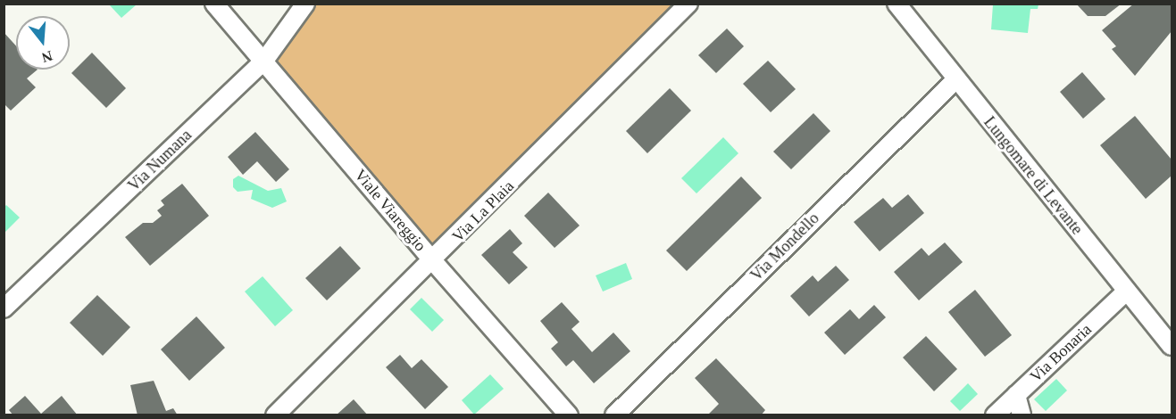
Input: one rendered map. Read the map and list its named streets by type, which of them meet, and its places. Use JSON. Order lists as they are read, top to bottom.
{
  "streets": {
    "street": [
      "Via Numana",
      "Lungomare di Levante",
      "Viale Viareggio",
      "Via La Plaia",
      "Via Mondello",
      "Via Bonaria"
    ]
  },
  "crossings": [
    ["Via Numana", "Viale Viareggio"],
    ["Lungomare di Levante", "Via Mondello"],
    ["Lungomare di Levante", "Via Bonaria"],
    ["Viale Viareggio", "Via La Plaia"]
  ],
  "north": "bottom"
}
